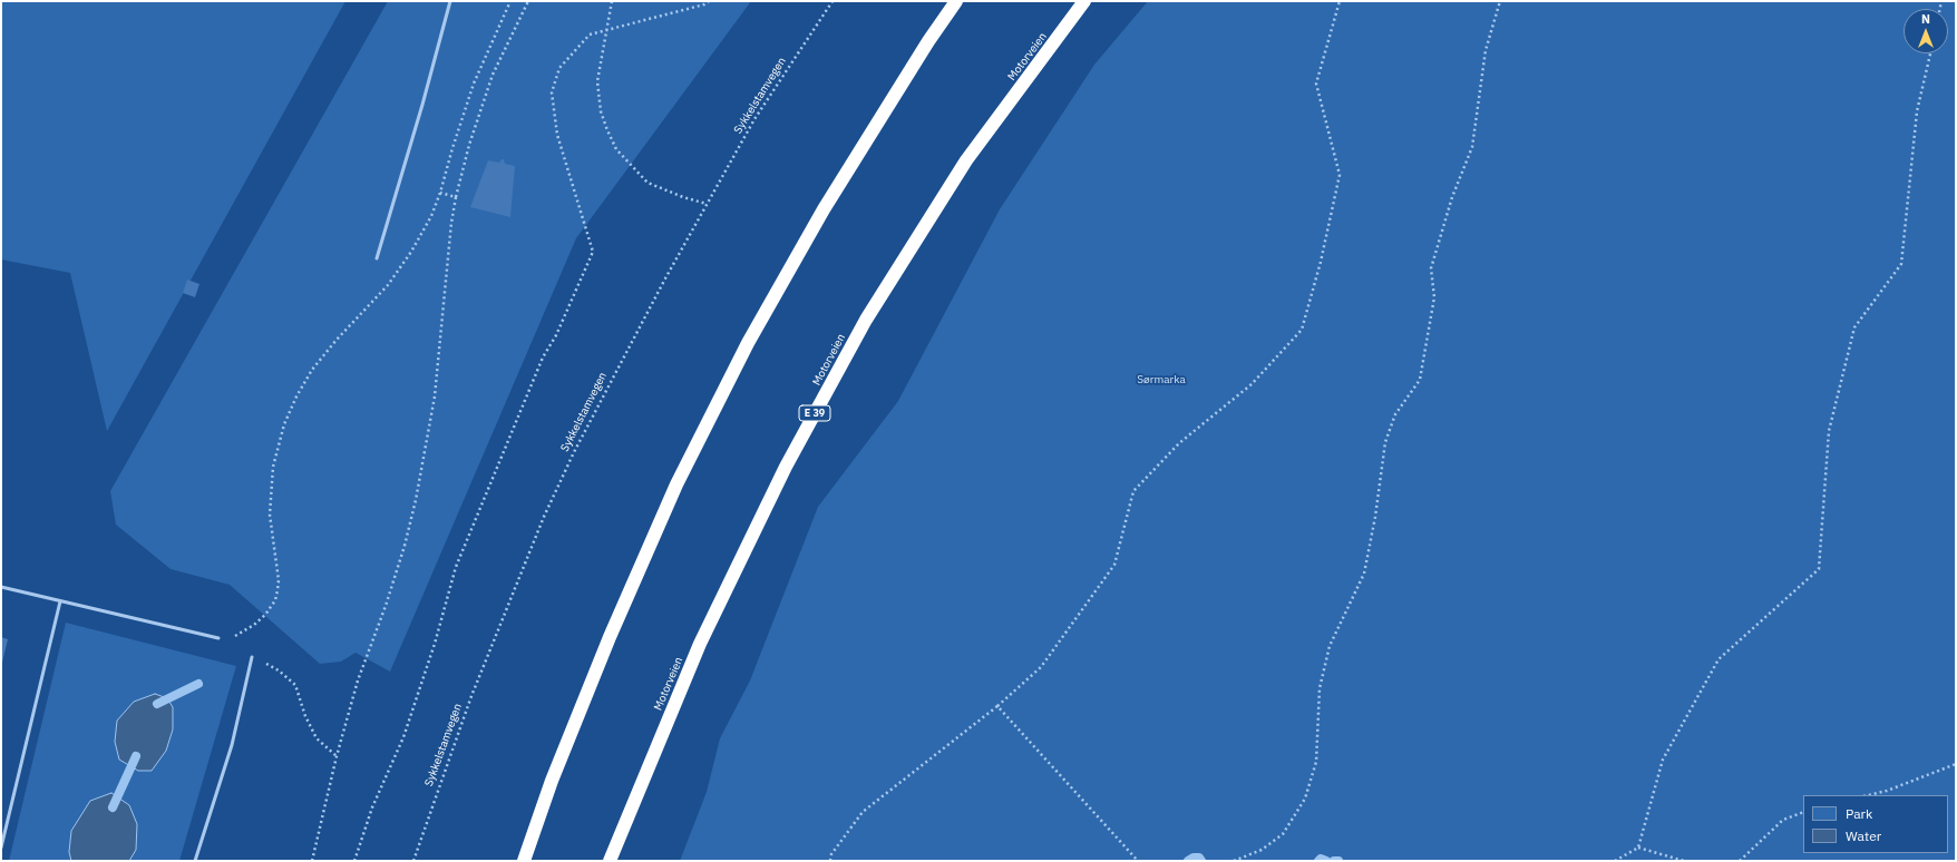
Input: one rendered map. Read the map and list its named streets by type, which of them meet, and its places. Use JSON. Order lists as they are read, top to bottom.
{
  "streets": {
    "highway": ["Motorveien", "E 39"],
    "path": ["Sykkelstamvegen"]
  },
  "parks": ["Sørmarka"],
  "legend": ["Park", "Water"],
  "north": "top"
}
